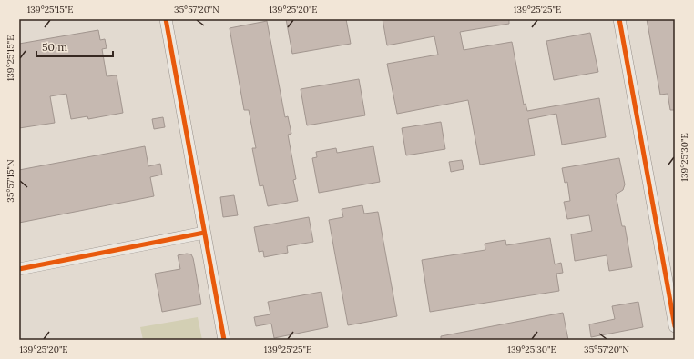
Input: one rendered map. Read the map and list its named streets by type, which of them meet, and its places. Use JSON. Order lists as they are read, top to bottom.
{
  "scale_bar": "50 m",
  "coordinates": [
    "139°25'15\"E",
    "35°57'20\"N",
    "139°25'20\"E",
    "139°25'25\"E",
    "139°25'30\"E",
    "35°57'15\"N"
  ]
}
